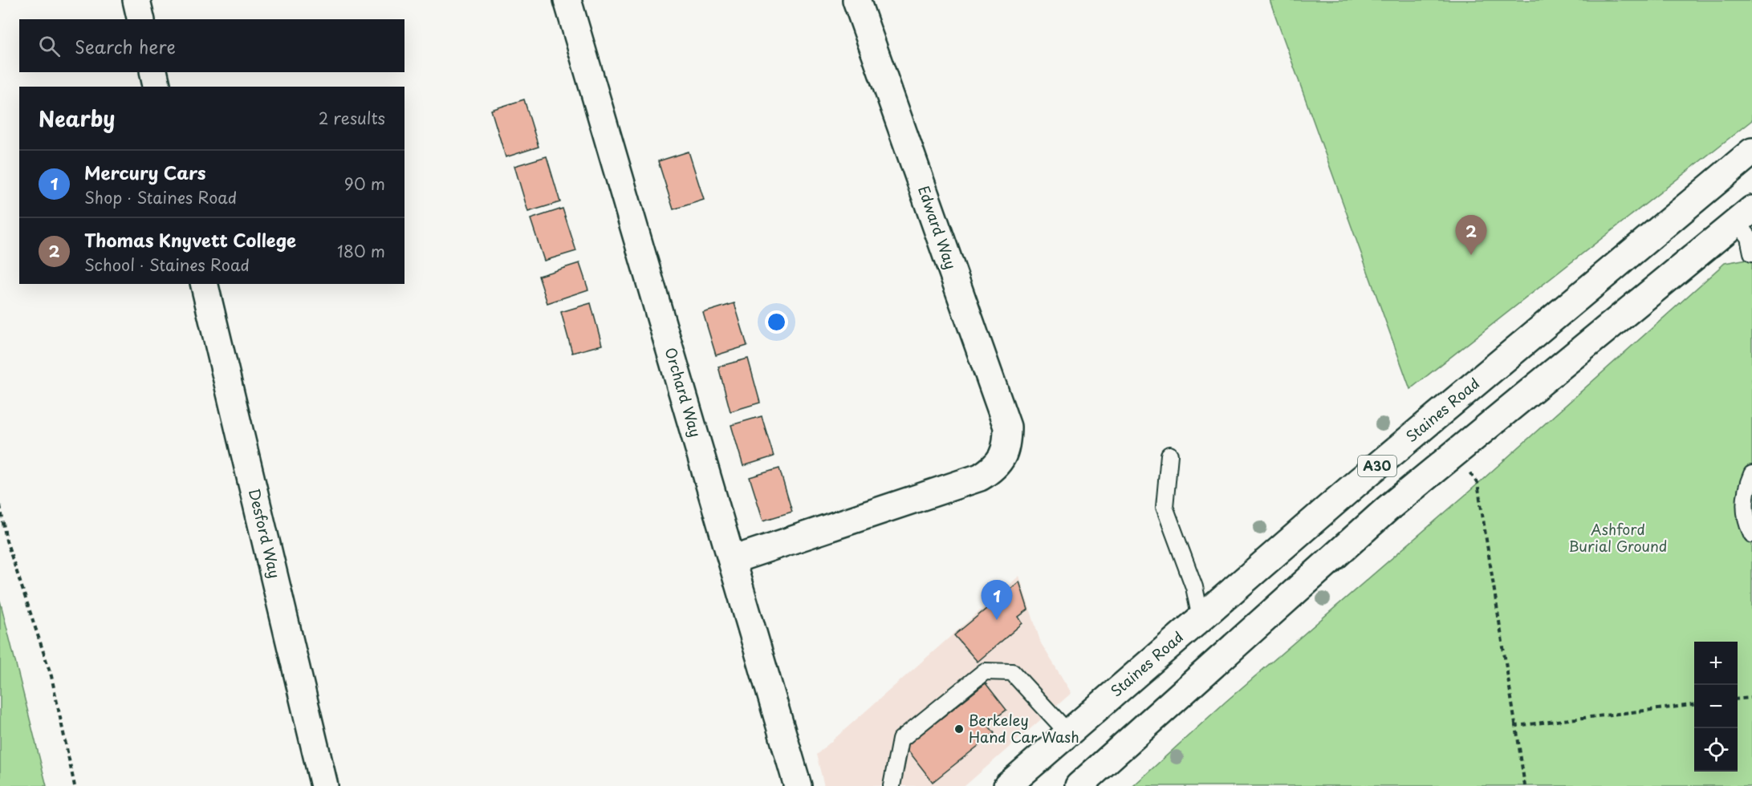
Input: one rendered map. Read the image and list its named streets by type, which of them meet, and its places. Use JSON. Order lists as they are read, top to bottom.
{
  "streets": {
    "main road": [
      "Edward Way",
      "Orchard Way",
      "Staines Road",
      "A30",
      "Desford Way"
    ]
  },
  "crossings": [
    ["Edward Way", "Orchard Way"]
  ],
  "parks": ["Ashford Burial Ground"],
  "places": ["Berkeley Hand Car Wash"],
  "page": {
    "search": "Search here",
    "heading": ["Nearby", "2 results"],
    "list": [
      {
        "mark": "1",
        "name": "Mercury Cars",
        "note": "Shop · Staines Road",
        "value": "90 m"
      },
      {
        "mark": "2",
        "name": "Thomas Knyvett College",
        "note": "School · Staines Road",
        "value": "180 m"
      }
    ],
    "pins": ["2", "1"],
    "map_buttons": ["+", "−"]
  }
}
